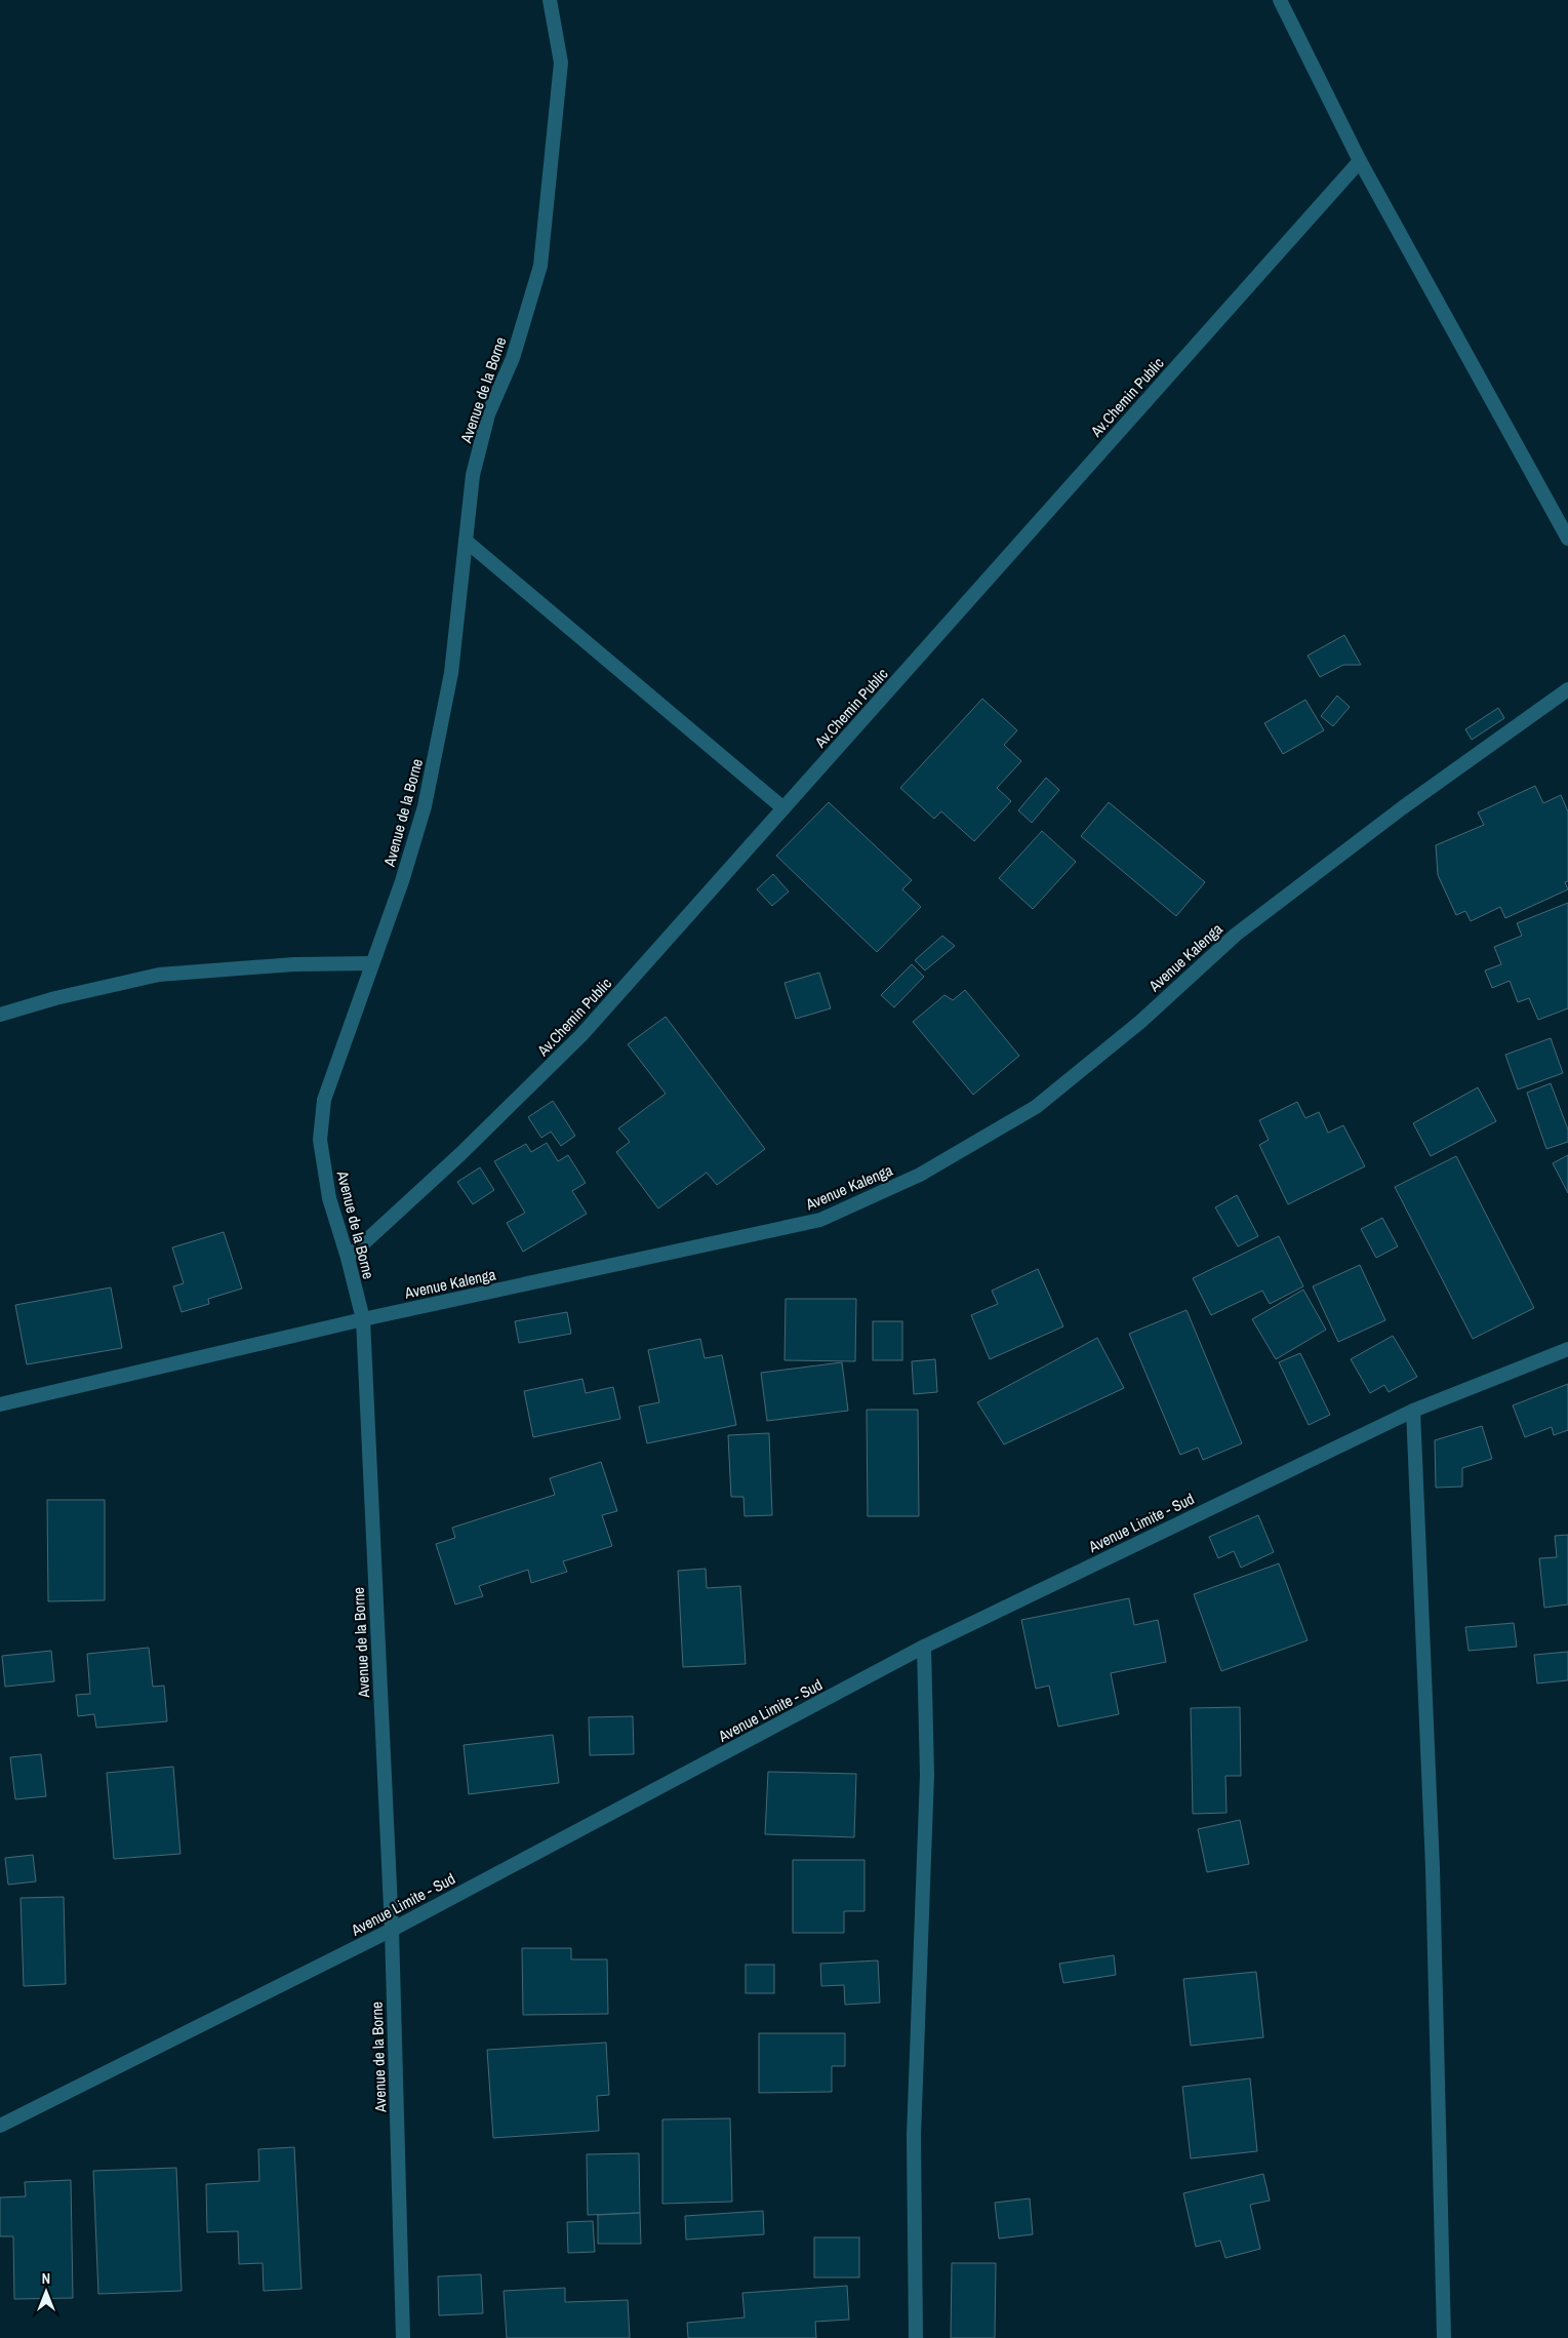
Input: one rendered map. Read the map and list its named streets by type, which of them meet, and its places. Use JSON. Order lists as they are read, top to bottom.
{
  "streets": {
    "street": [
      "Avenue de la Borne",
      "Av.Chemin Public",
      "Avenue Kalenga",
      "Avenue Limite - Sud"
    ]
  },
  "crossings": [
    ["Avenue de la Borne", "Av.Chemin Public"],
    ["Avenue de la Borne", "Avenue Kalenga"],
    ["Avenue de la Borne", "Avenue Limite - Sud"]
  ],
  "north": "top"
}
